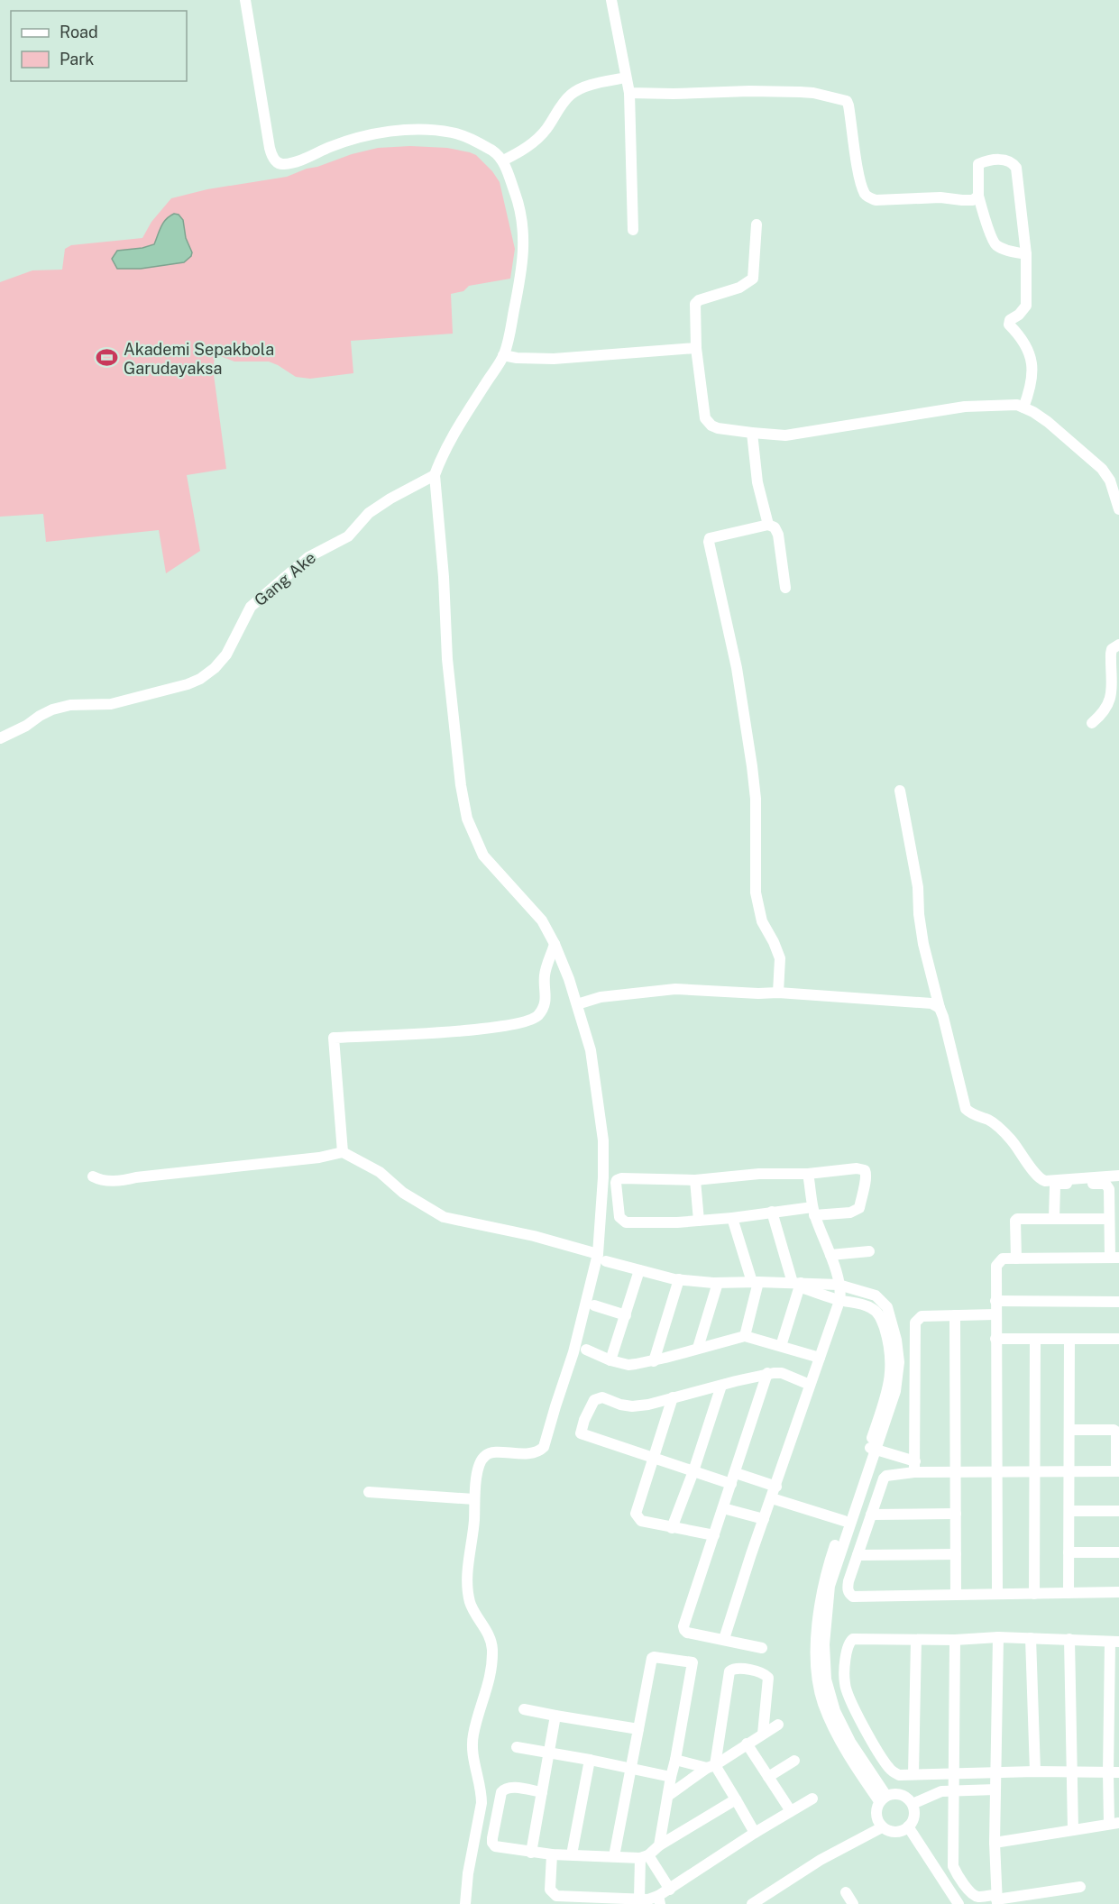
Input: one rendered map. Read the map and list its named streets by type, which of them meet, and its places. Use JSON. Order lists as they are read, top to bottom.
{
  "streets": {
    "street": ["Gang Ake"]
  },
  "places": {
    "sports": ["Akademi Sepakbola Garudayaksa"]
  },
  "legend": ["Road", "Park"]
}
